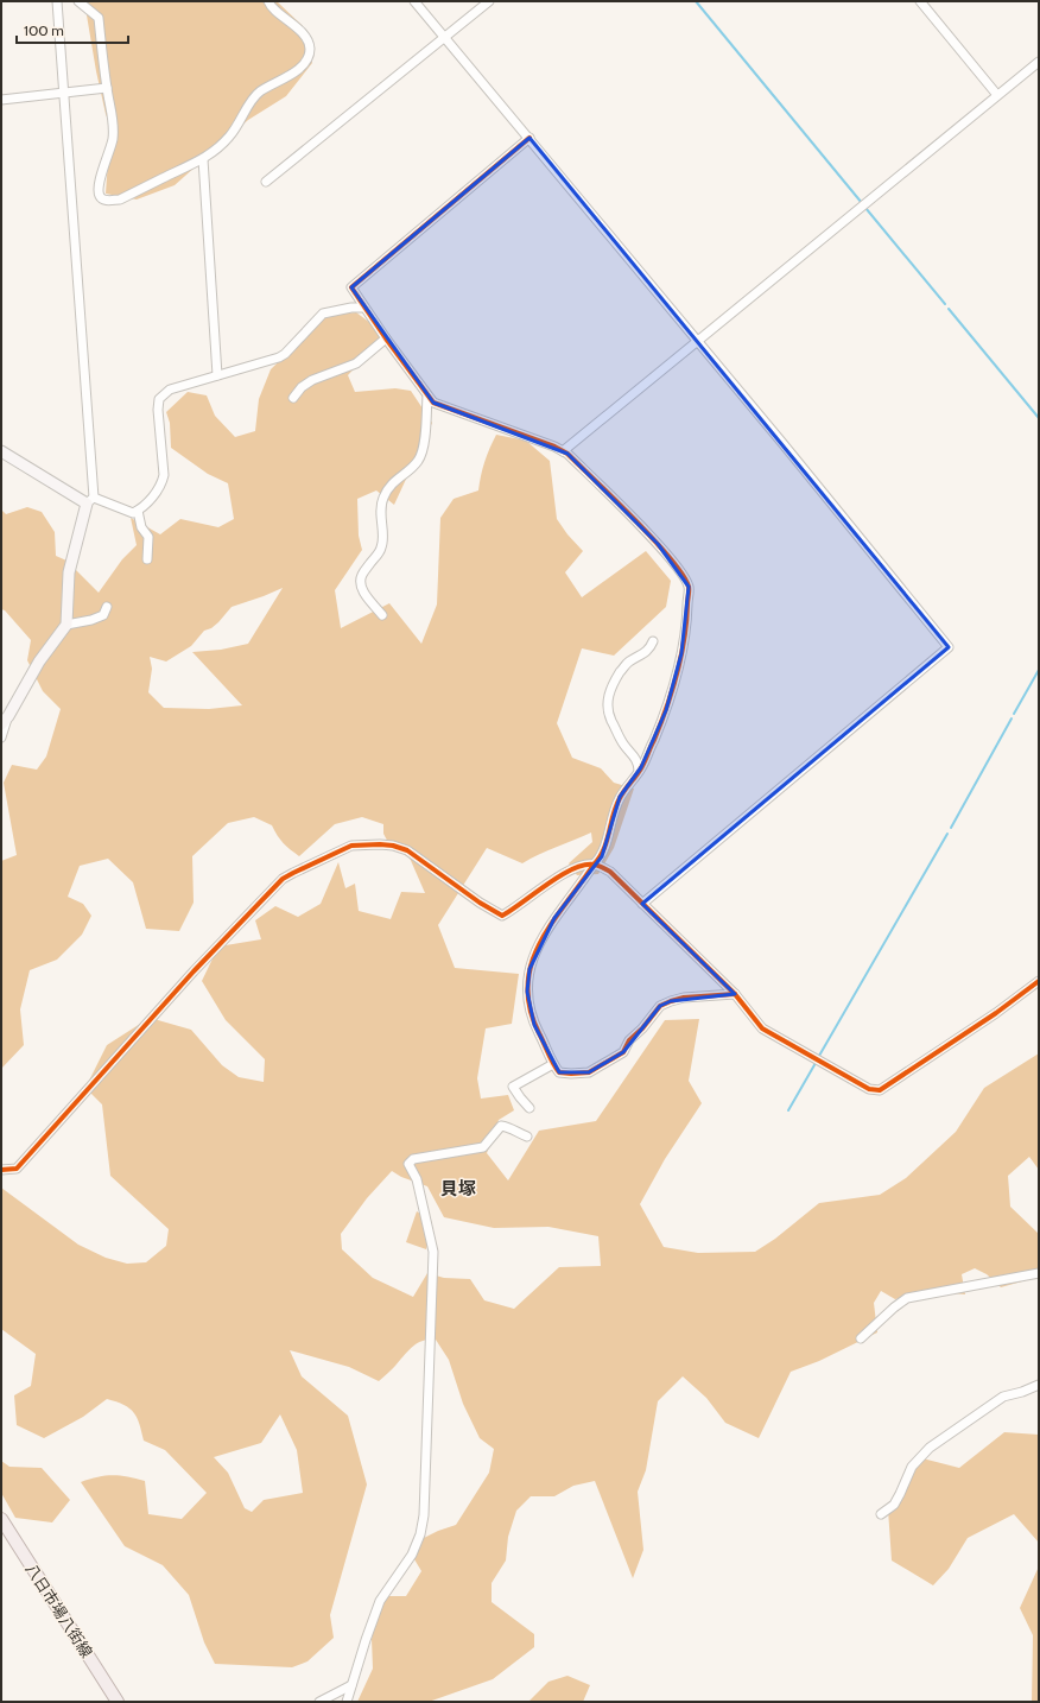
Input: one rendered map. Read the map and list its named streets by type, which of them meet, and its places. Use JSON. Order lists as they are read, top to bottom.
{
  "streets": {
    "main road": ["八日市場八街線"]
  },
  "districts": ["貝塚"],
  "scale_bar": "100 m"
}
